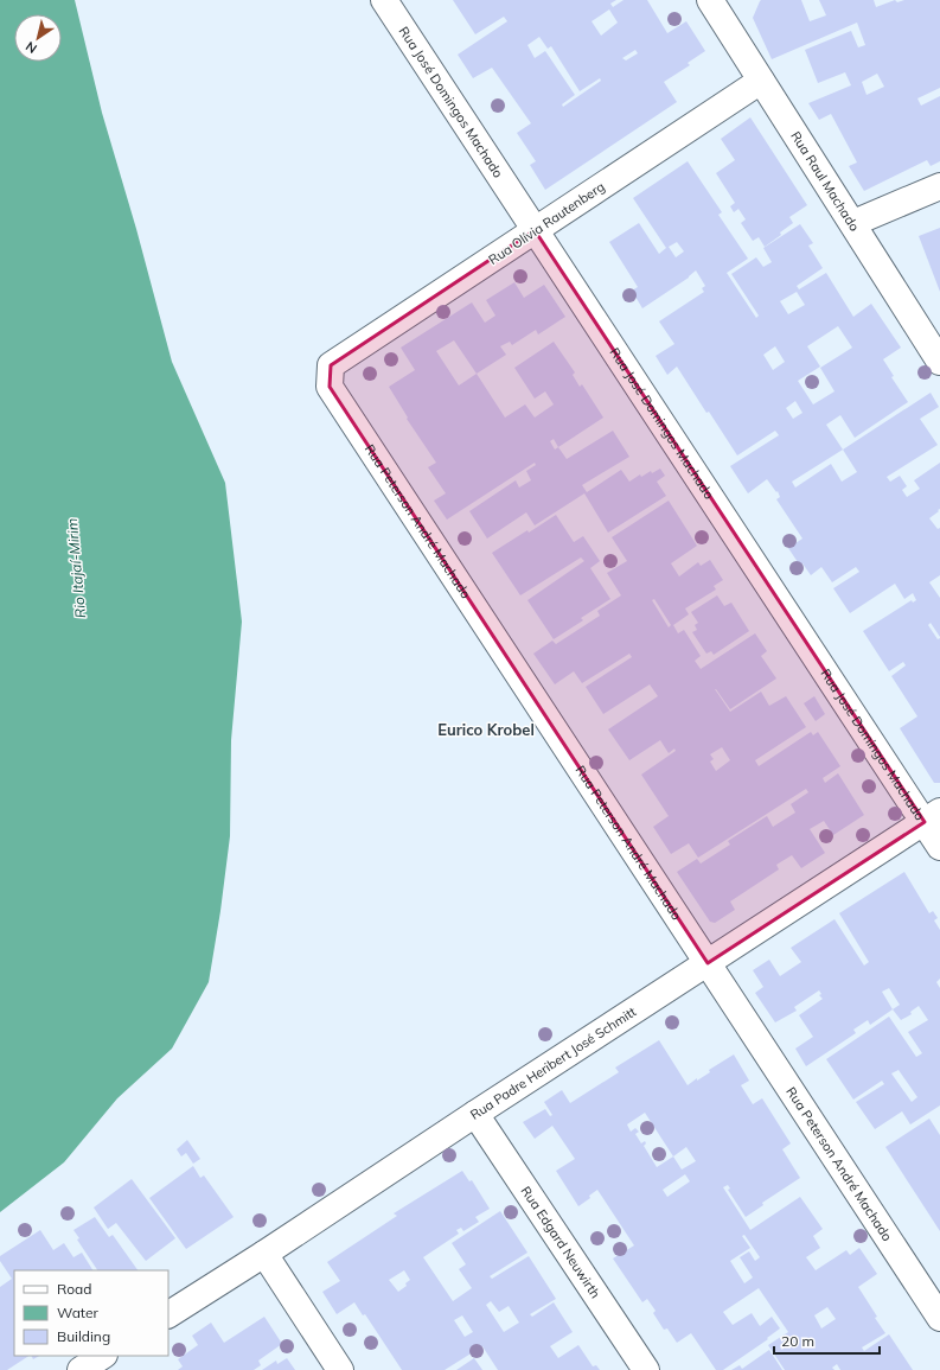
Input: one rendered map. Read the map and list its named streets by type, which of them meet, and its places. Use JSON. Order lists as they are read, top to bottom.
{
  "streets": {
    "street": [
      "Rua José Domingos Machado",
      "Rua Raul Machado",
      "Rua Olívia Rautenberg",
      "Rua Peterson André Machado",
      "Rua Padre Heribert José Schmitt",
      "Rua Edgard Neuwirth"
    ]
  },
  "crossings": [
    ["Rua José Domingos Machado", "Rua Olívia Rautenberg"],
    ["Rua José Domingos Machado", "Rua Padre Heribert José Schmitt"],
    ["Rua Raul Machado", "Rua Olívia Rautenberg"],
    ["Rua Olívia Rautenberg", "Rua Peterson André Machado"],
    ["Rua Peterson André Machado", "Rua Padre Heribert José Schmitt"],
    ["Rua Padre Heribert José Schmitt", "Rua Edgard Neuwirth"]
  ],
  "districts": ["Eurico Krobel"],
  "water": ["Rio Itajaí-Mirim"],
  "legend": ["Road", "Water", "Building"],
  "scale_bar": "20 m",
  "north": "bottom left"
}
